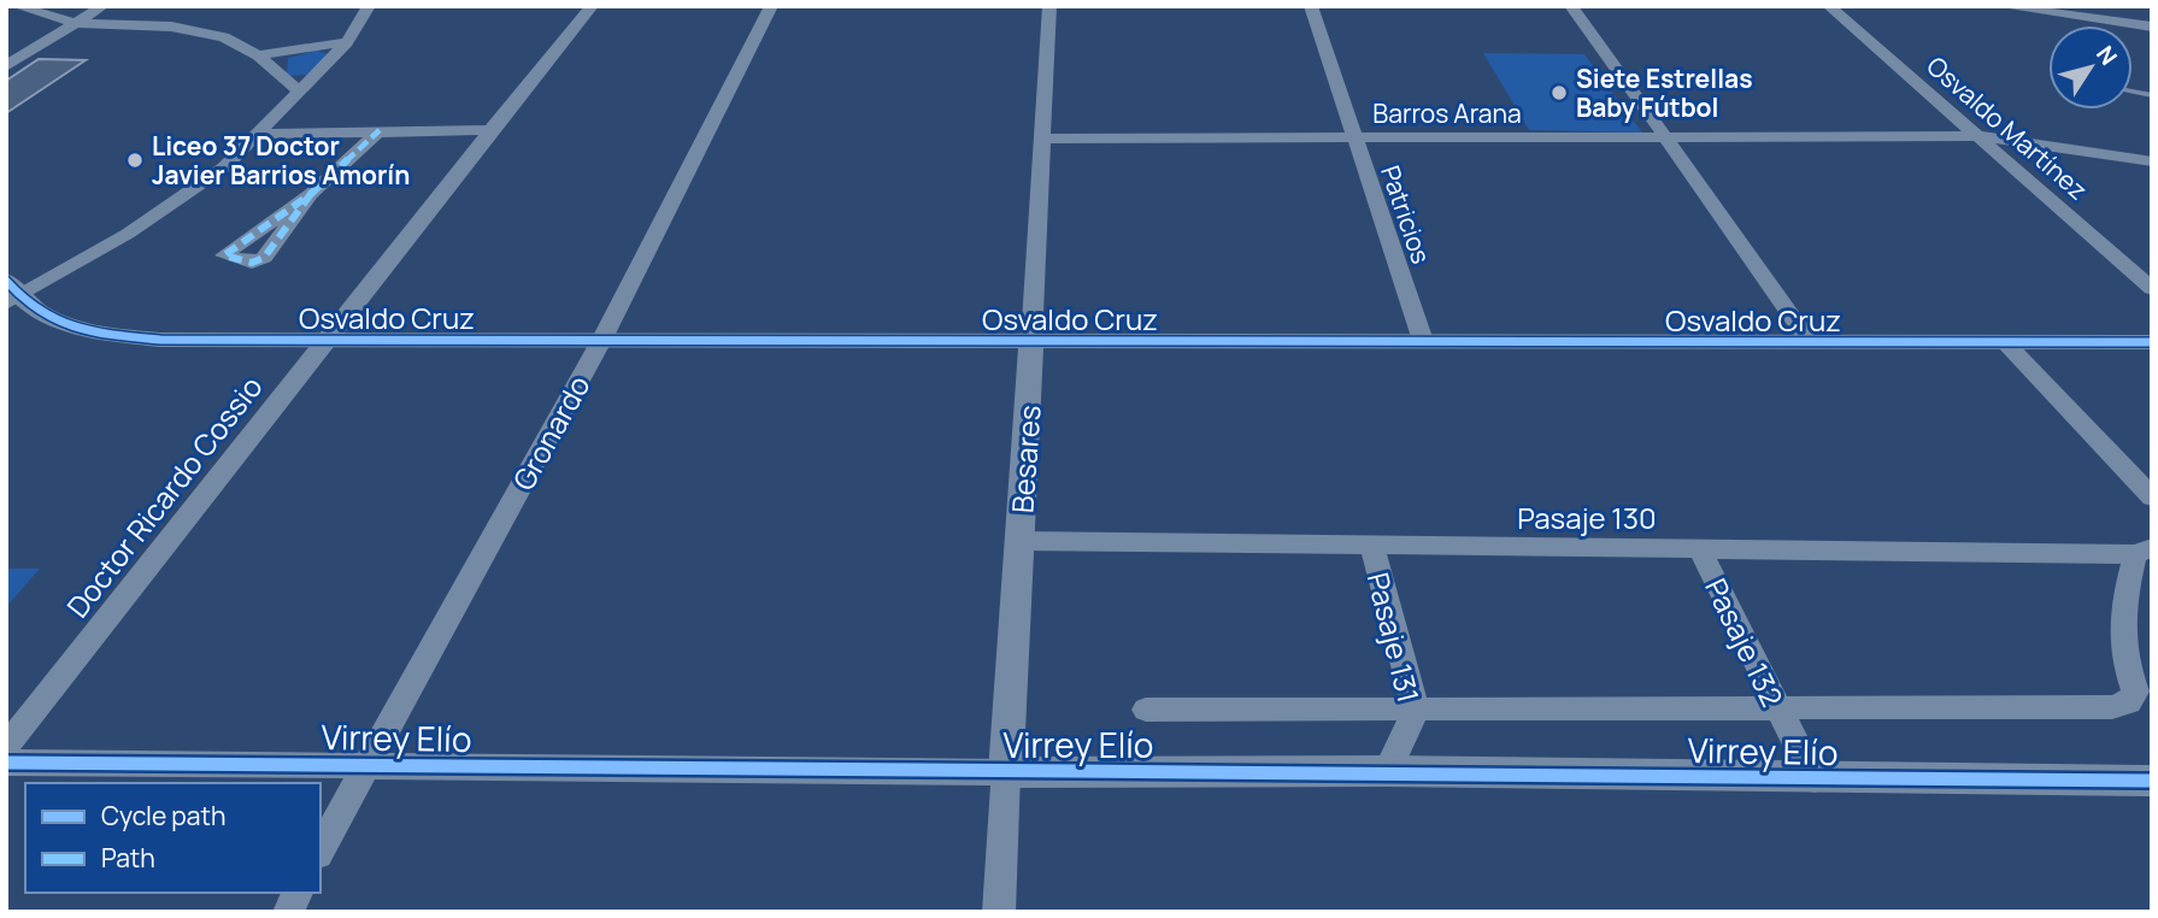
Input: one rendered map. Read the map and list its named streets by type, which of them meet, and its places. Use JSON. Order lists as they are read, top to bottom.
{
  "streets": {
    "street": [
      "Barros Arana",
      "Osvaldo Martínez",
      "Patricios",
      "Osvaldo Cruz",
      "Gronardo",
      "Besares",
      "Doctor Ricardo Cossio",
      "Pasaje 130",
      "Pasaje 131",
      "Pasaje 132",
      "Virrey Elío"
    ]
  },
  "crossings": [
    ["Barros Arana", "Osvaldo Martínez"],
    ["Barros Arana", "Patricios"],
    ["Barros Arana", "Besares"],
    ["Patricios", "Osvaldo Cruz"],
    ["Osvaldo Cruz", "Gronardo"],
    ["Osvaldo Cruz", "Besares"],
    ["Osvaldo Cruz", "Doctor Ricardo Cossio"],
    ["Gronardo", "Virrey Elío"],
    ["Besares", "Pasaje 130"],
    ["Besares", "Virrey Elío"],
    ["Pasaje 130", "Pasaje 131"],
    ["Pasaje 130", "Pasaje 132"],
    ["Pasaje 130", "Virrey Elío"],
    ["Pasaje 131", "Virrey Elío"],
    ["Pasaje 132", "Virrey Elío"]
  ],
  "places": ["Siete Estrellas Baby Fútbol", "Liceo 37 Doctor Javier Barrios Amorín"],
  "legend": ["Cycle path", "Path"],
  "north": "top right"
}
